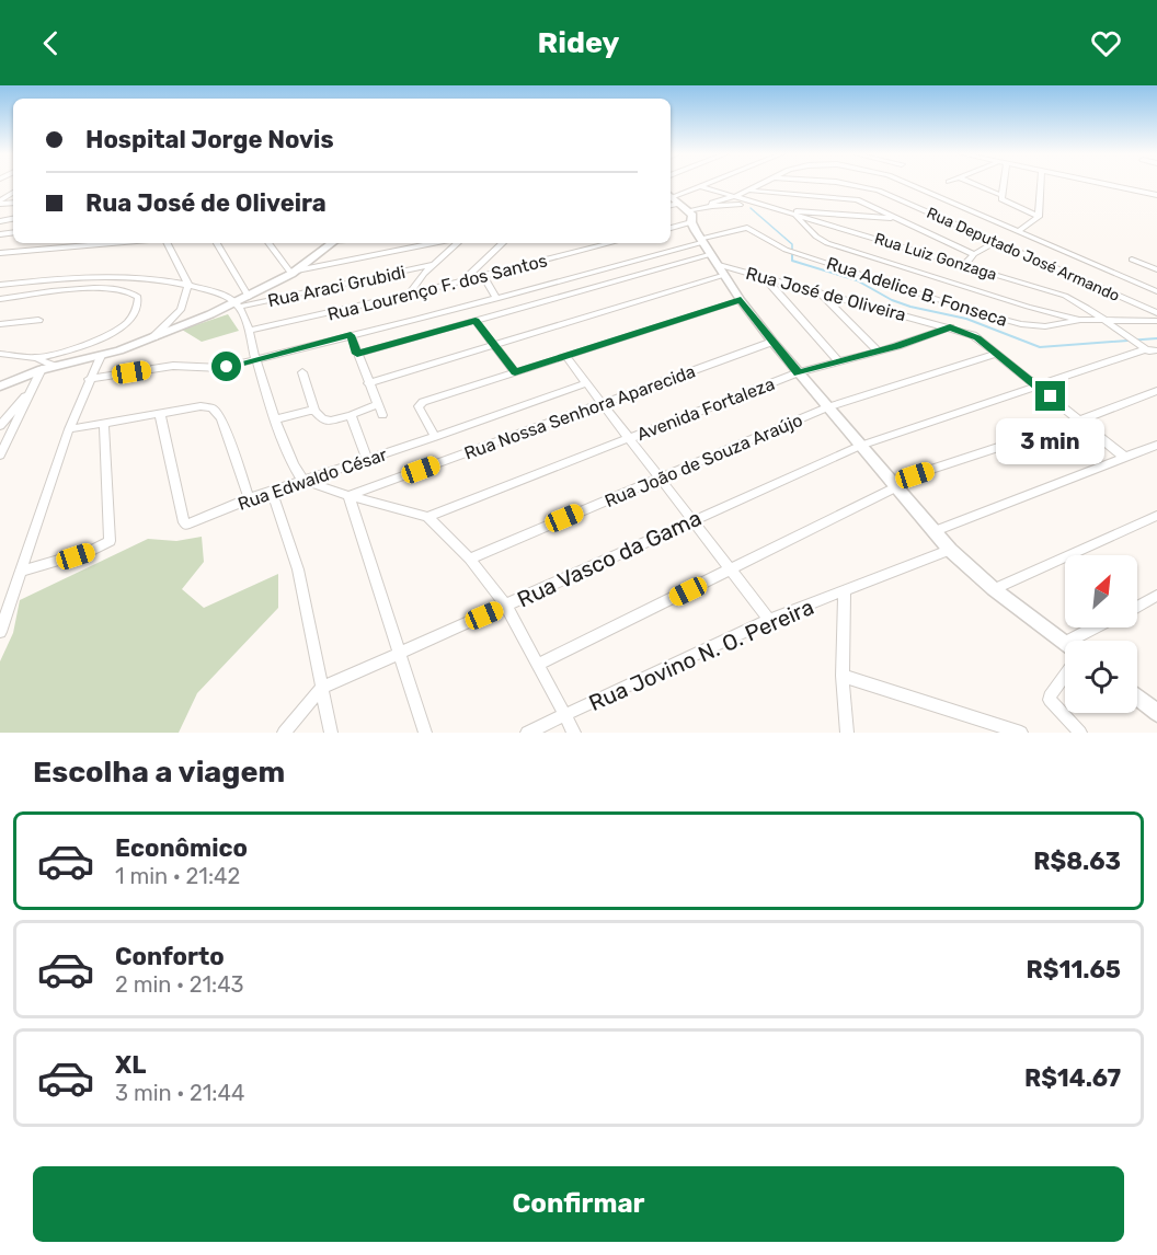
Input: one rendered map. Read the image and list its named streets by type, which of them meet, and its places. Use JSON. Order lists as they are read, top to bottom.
{
  "streets": {
    "main road": ["Avenida Fortaleza"],
    "street": [
      "Rua Deputado José Armando",
      "Rua Luiz Gonzaga",
      "Rua Araci Grubidi",
      "Rua Lourenço F. dos Santos",
      "Rua Adelice B. Fonseca",
      "Rua José de Oliveira",
      "Rua Nossa Senhora Aparecida",
      "Rua João de Souza Araújo",
      "Rua Edwaldo César",
      "Rua Vasco da Gama",
      "Rua Jovino N. O. Pereira"
    ]
  },
  "crossings": [
    ["Rua Luiz Gonzaga", "Rua Adelice B. Fonseca"],
    ["Rua Luiz Gonzaga", "Rua Vasco da Gama"],
    ["Rua José de Oliveira", "Rua João de Souza Araújo"],
    ["Rua José de Oliveira", "Rua Vasco da Gama"],
    ["Avenida Fortaleza", "Rua João de Souza Araújo"],
    ["Avenida Fortaleza", "Rua Vasco da Gama"],
    ["Avenida Fortaleza", "Rua Jovino N. O. Pereira"]
  ],
  "north": "top right",
  "page": {
    "header": "Ridey",
    "banner": ["Hospital Jorge Novis", "Rua José de Oliveira"],
    "bubble": "3 min",
    "heading": "Escolha a viagem",
    "list": [
      {
        "name": "Econômico",
        "note": "1 min · 21:42",
        "value": "R$8.63"
      },
      {
        "name": "Conforto",
        "note": "2 min · 21:43",
        "value": "R$11.65"
      },
      {
        "name": "XL",
        "note": "3 min · 21:44",
        "value": "R$14.67"
      }
    ],
    "buttons": "Confirmar"
  }
}
